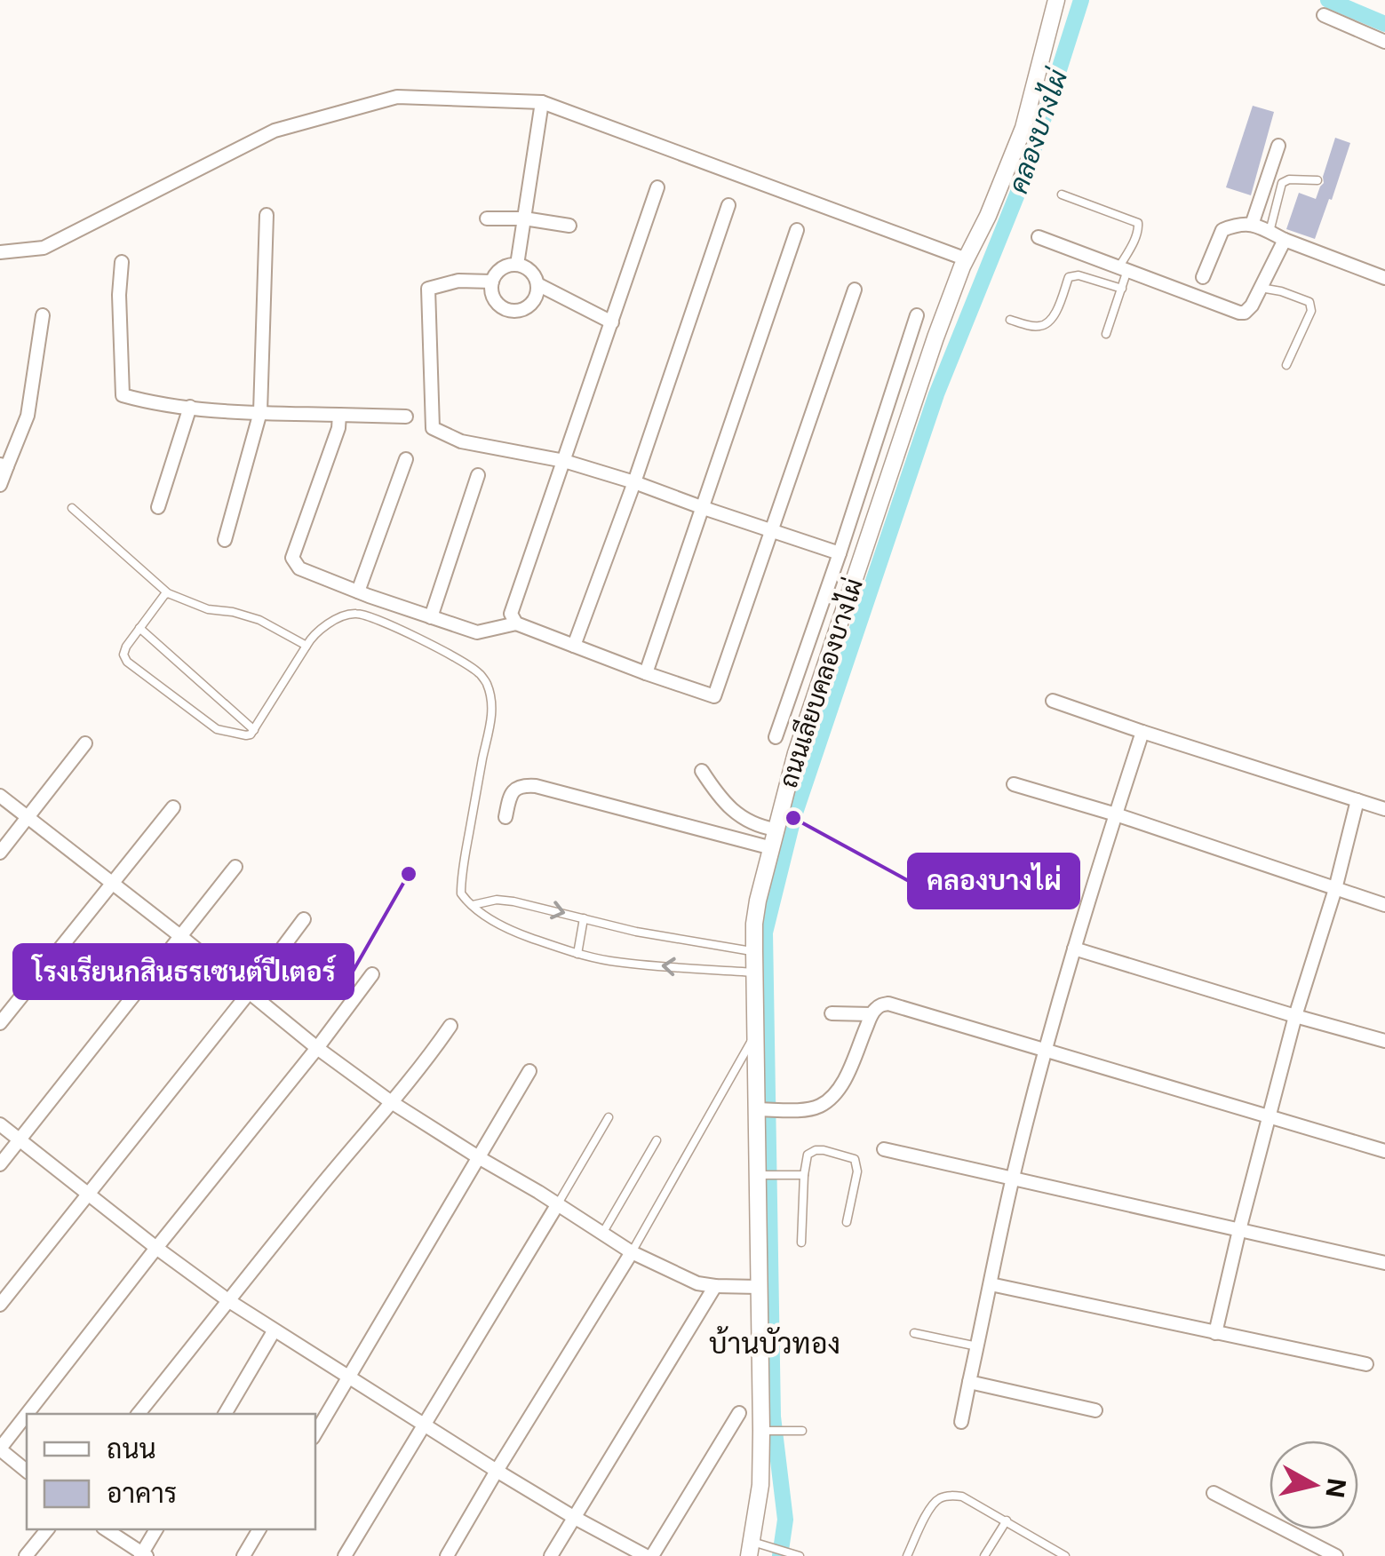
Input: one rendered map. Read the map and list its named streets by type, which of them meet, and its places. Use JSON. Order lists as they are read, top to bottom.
{
  "streets": {
    "street": ["ถนนเลียบคลองบางไผ่"]
  },
  "districts": ["บ้านบัวทอง"],
  "water": ["คลองบางไผ่"],
  "places": ["คลองบางไผ่", "โรงเรียนกสินธรเซนต์ปีเตอร์"],
  "legend": ["ถนน", "อาคาร"],
  "north": "right"
}
